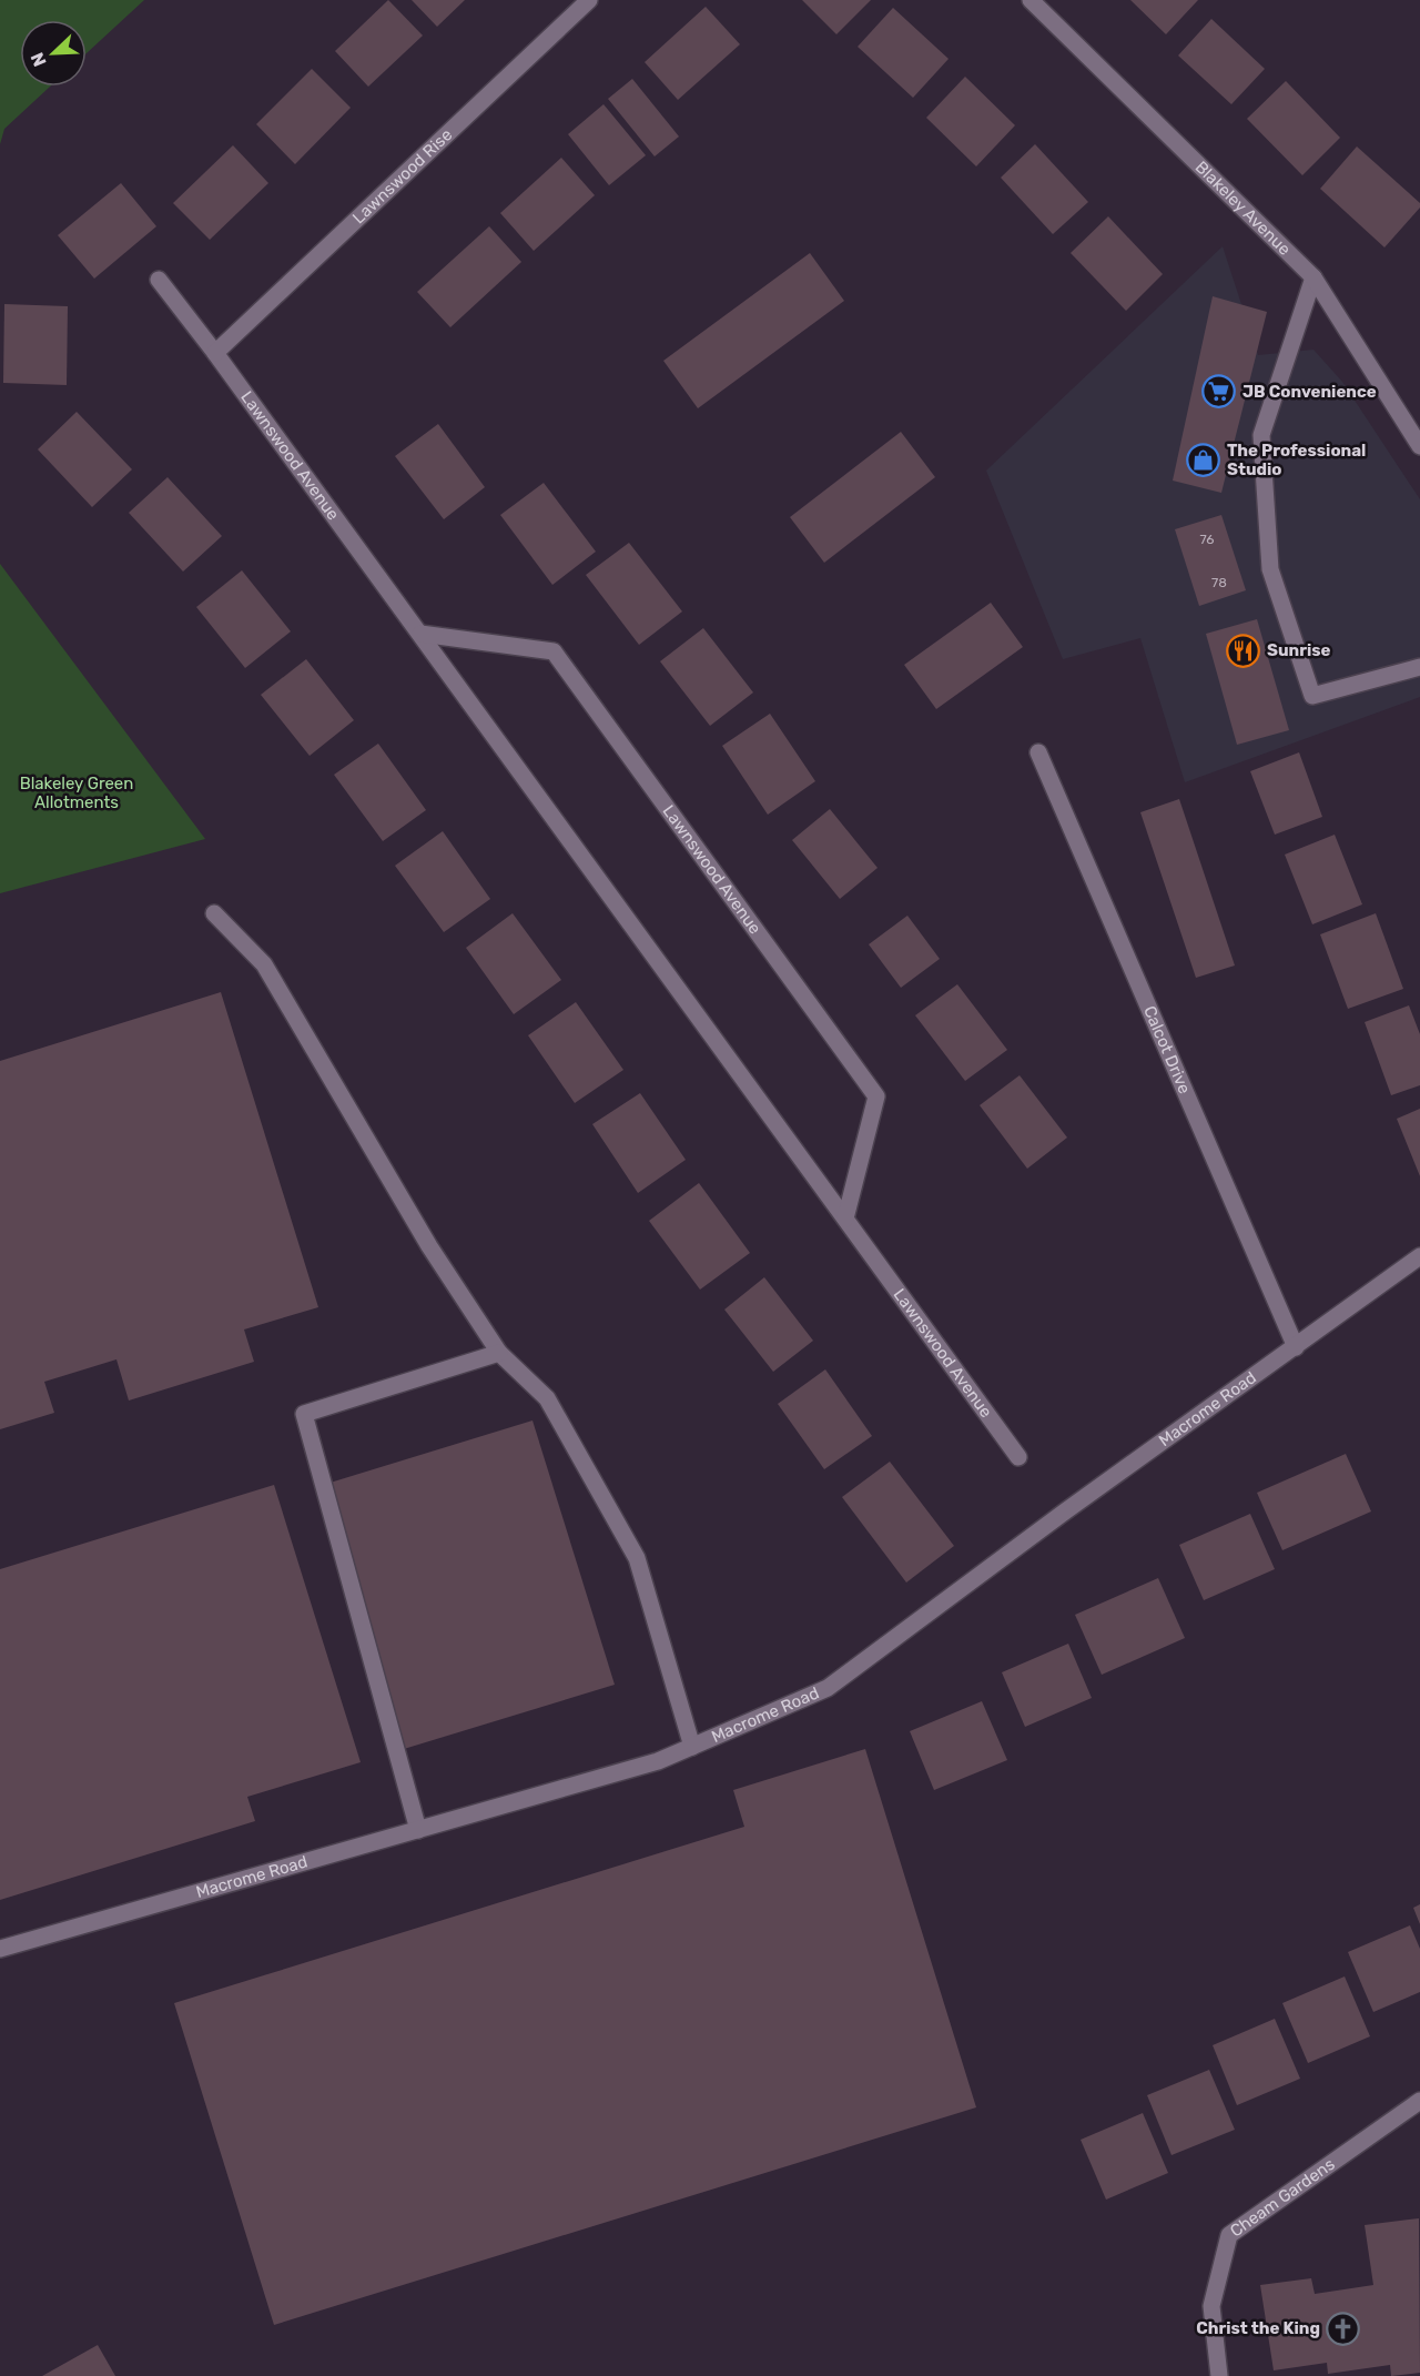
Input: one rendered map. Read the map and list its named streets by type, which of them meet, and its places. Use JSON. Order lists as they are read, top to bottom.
{
  "streets": {
    "street": [
      "Lawnswood Rise",
      "Blakeley Avenue",
      "Lawnswood Avenue",
      "Calcot Drive",
      "Macrome Road",
      "Cheam Gardens"
    ]
  },
  "crossings": [
    ["Lawnswood Rise", "Lawnswood Avenue"],
    ["Calcot Drive", "Macrome Road"]
  ],
  "parks": ["Blakeley Green Allotments"],
  "places": {
    "supermarket": ["JB Convenience"],
    "shop": ["The Professional Studio"],
    "restaurant": ["Sunrise"],
    "church": ["Christ the King"]
  },
  "house_numbers": ["76", "78"],
  "north": "bottom left"
}
